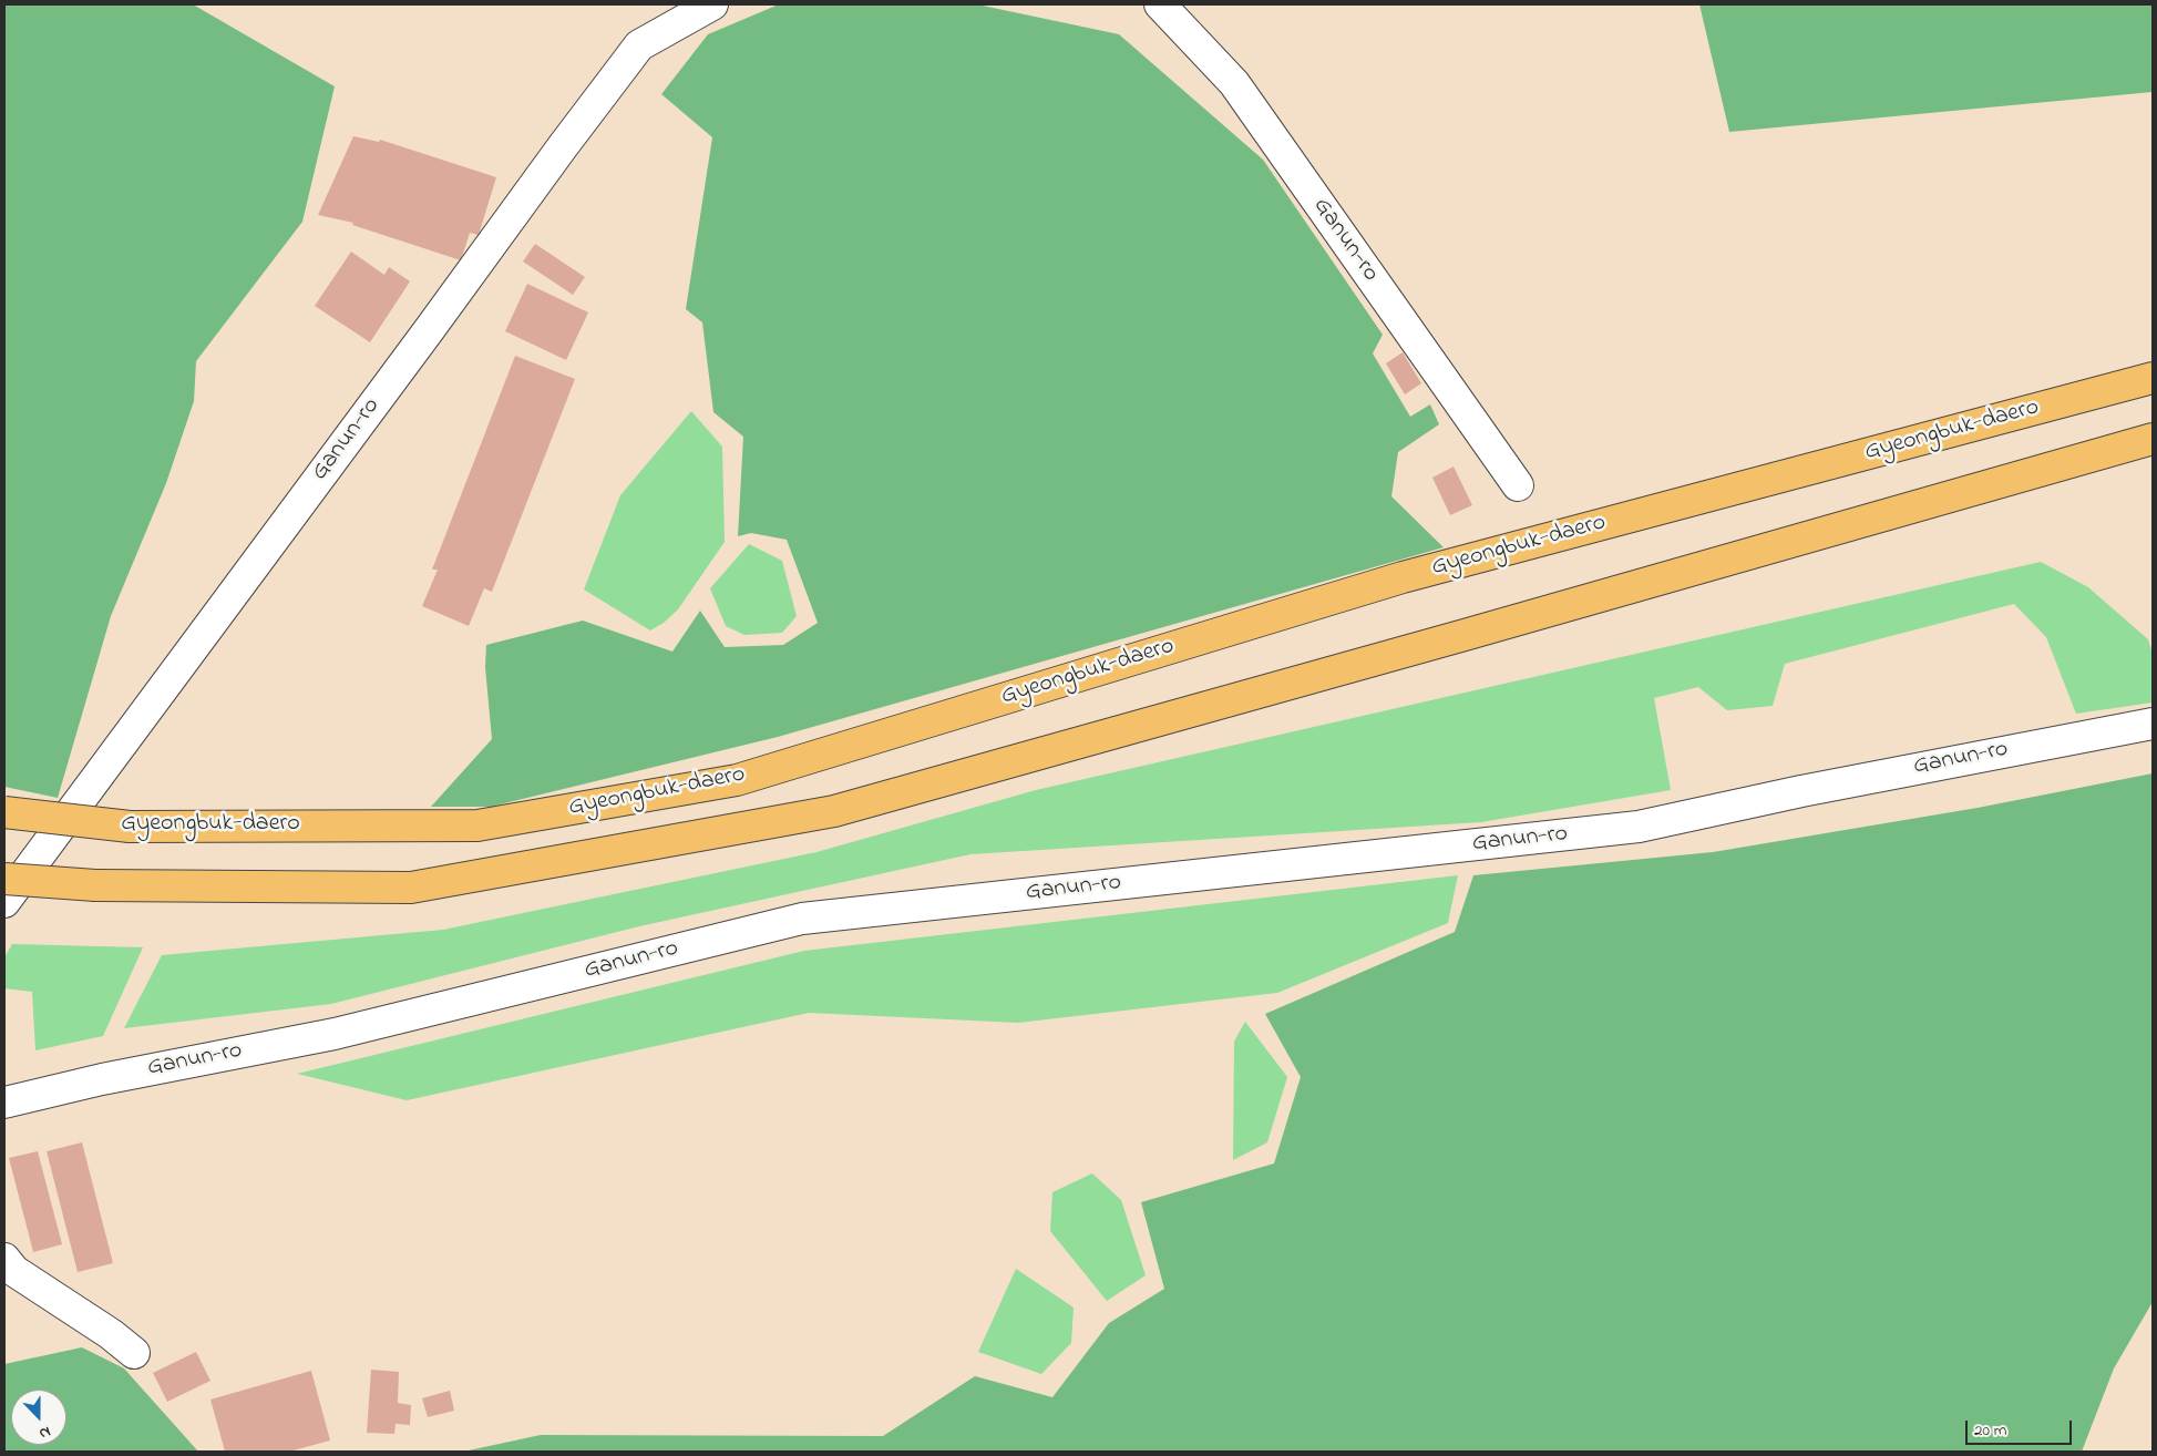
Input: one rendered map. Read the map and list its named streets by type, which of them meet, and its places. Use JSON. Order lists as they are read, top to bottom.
{
  "streets": {
    "highway": ["Gyeongbuk-daero"],
    "street": ["Ganun-ro"]
  },
  "scale_bar": "20 m",
  "north": "bottom"
}
